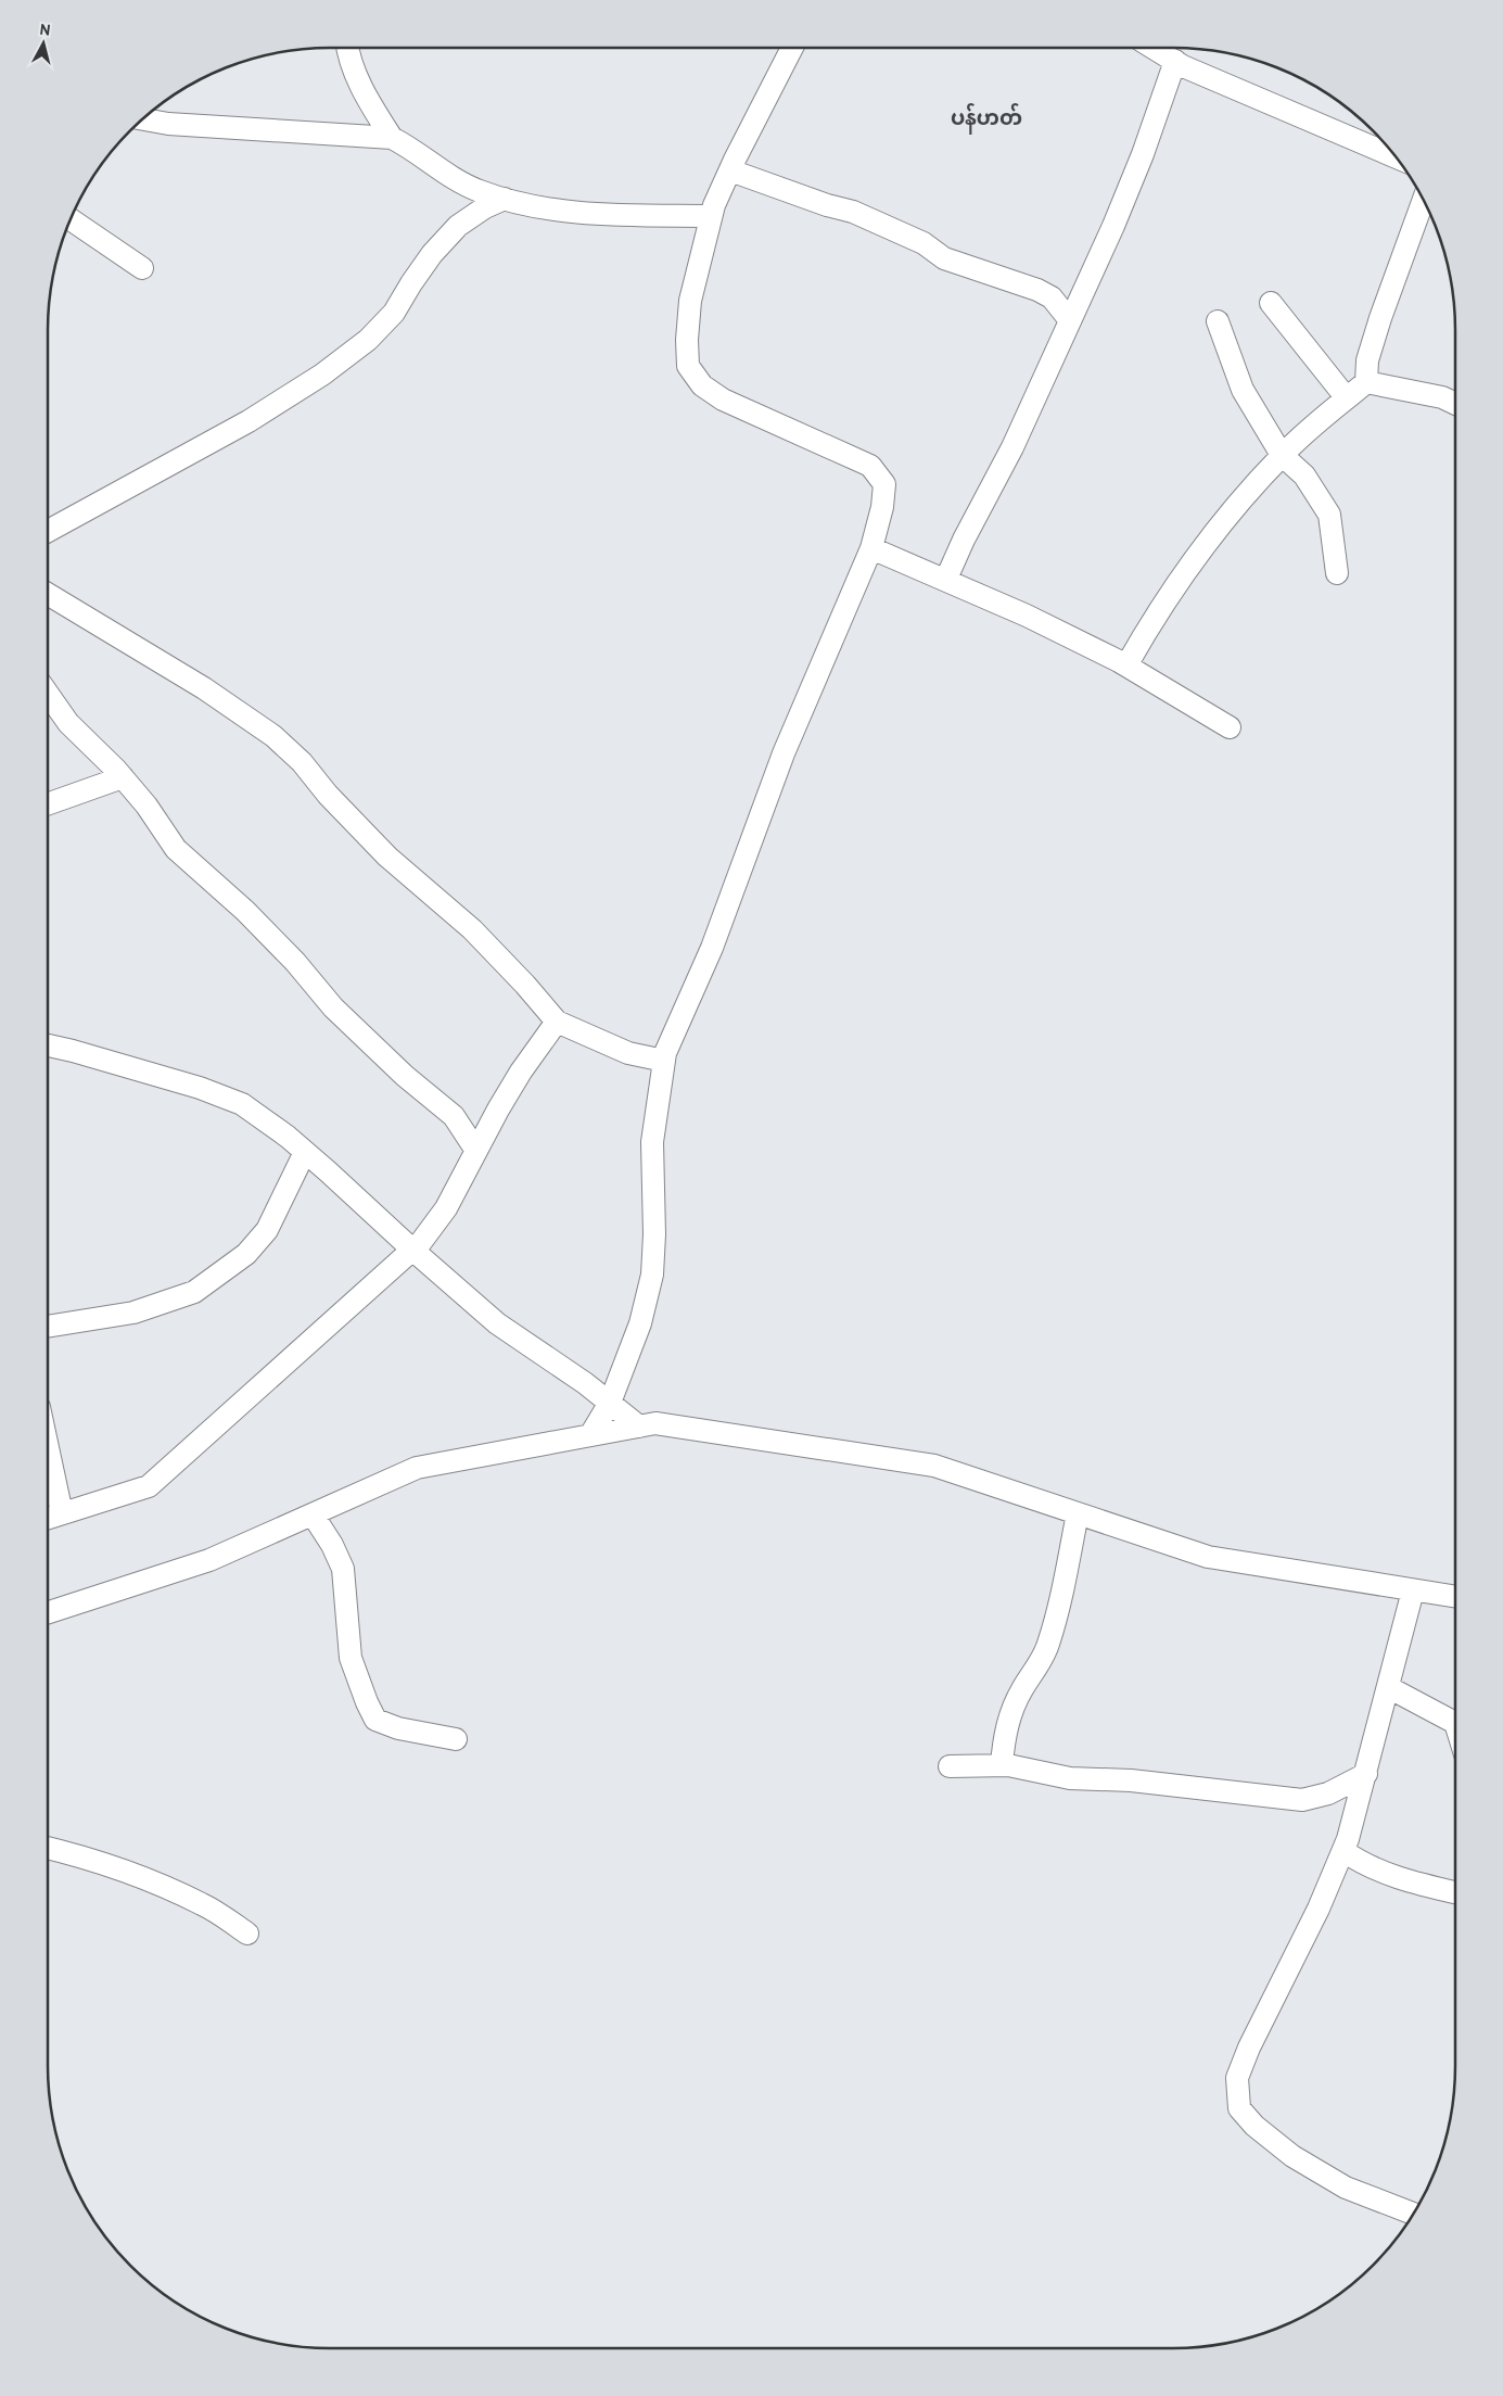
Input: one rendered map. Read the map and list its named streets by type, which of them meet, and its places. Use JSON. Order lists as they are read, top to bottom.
{
  "districts": ["ပန်ဟတ်"],
  "north": "top"
}
